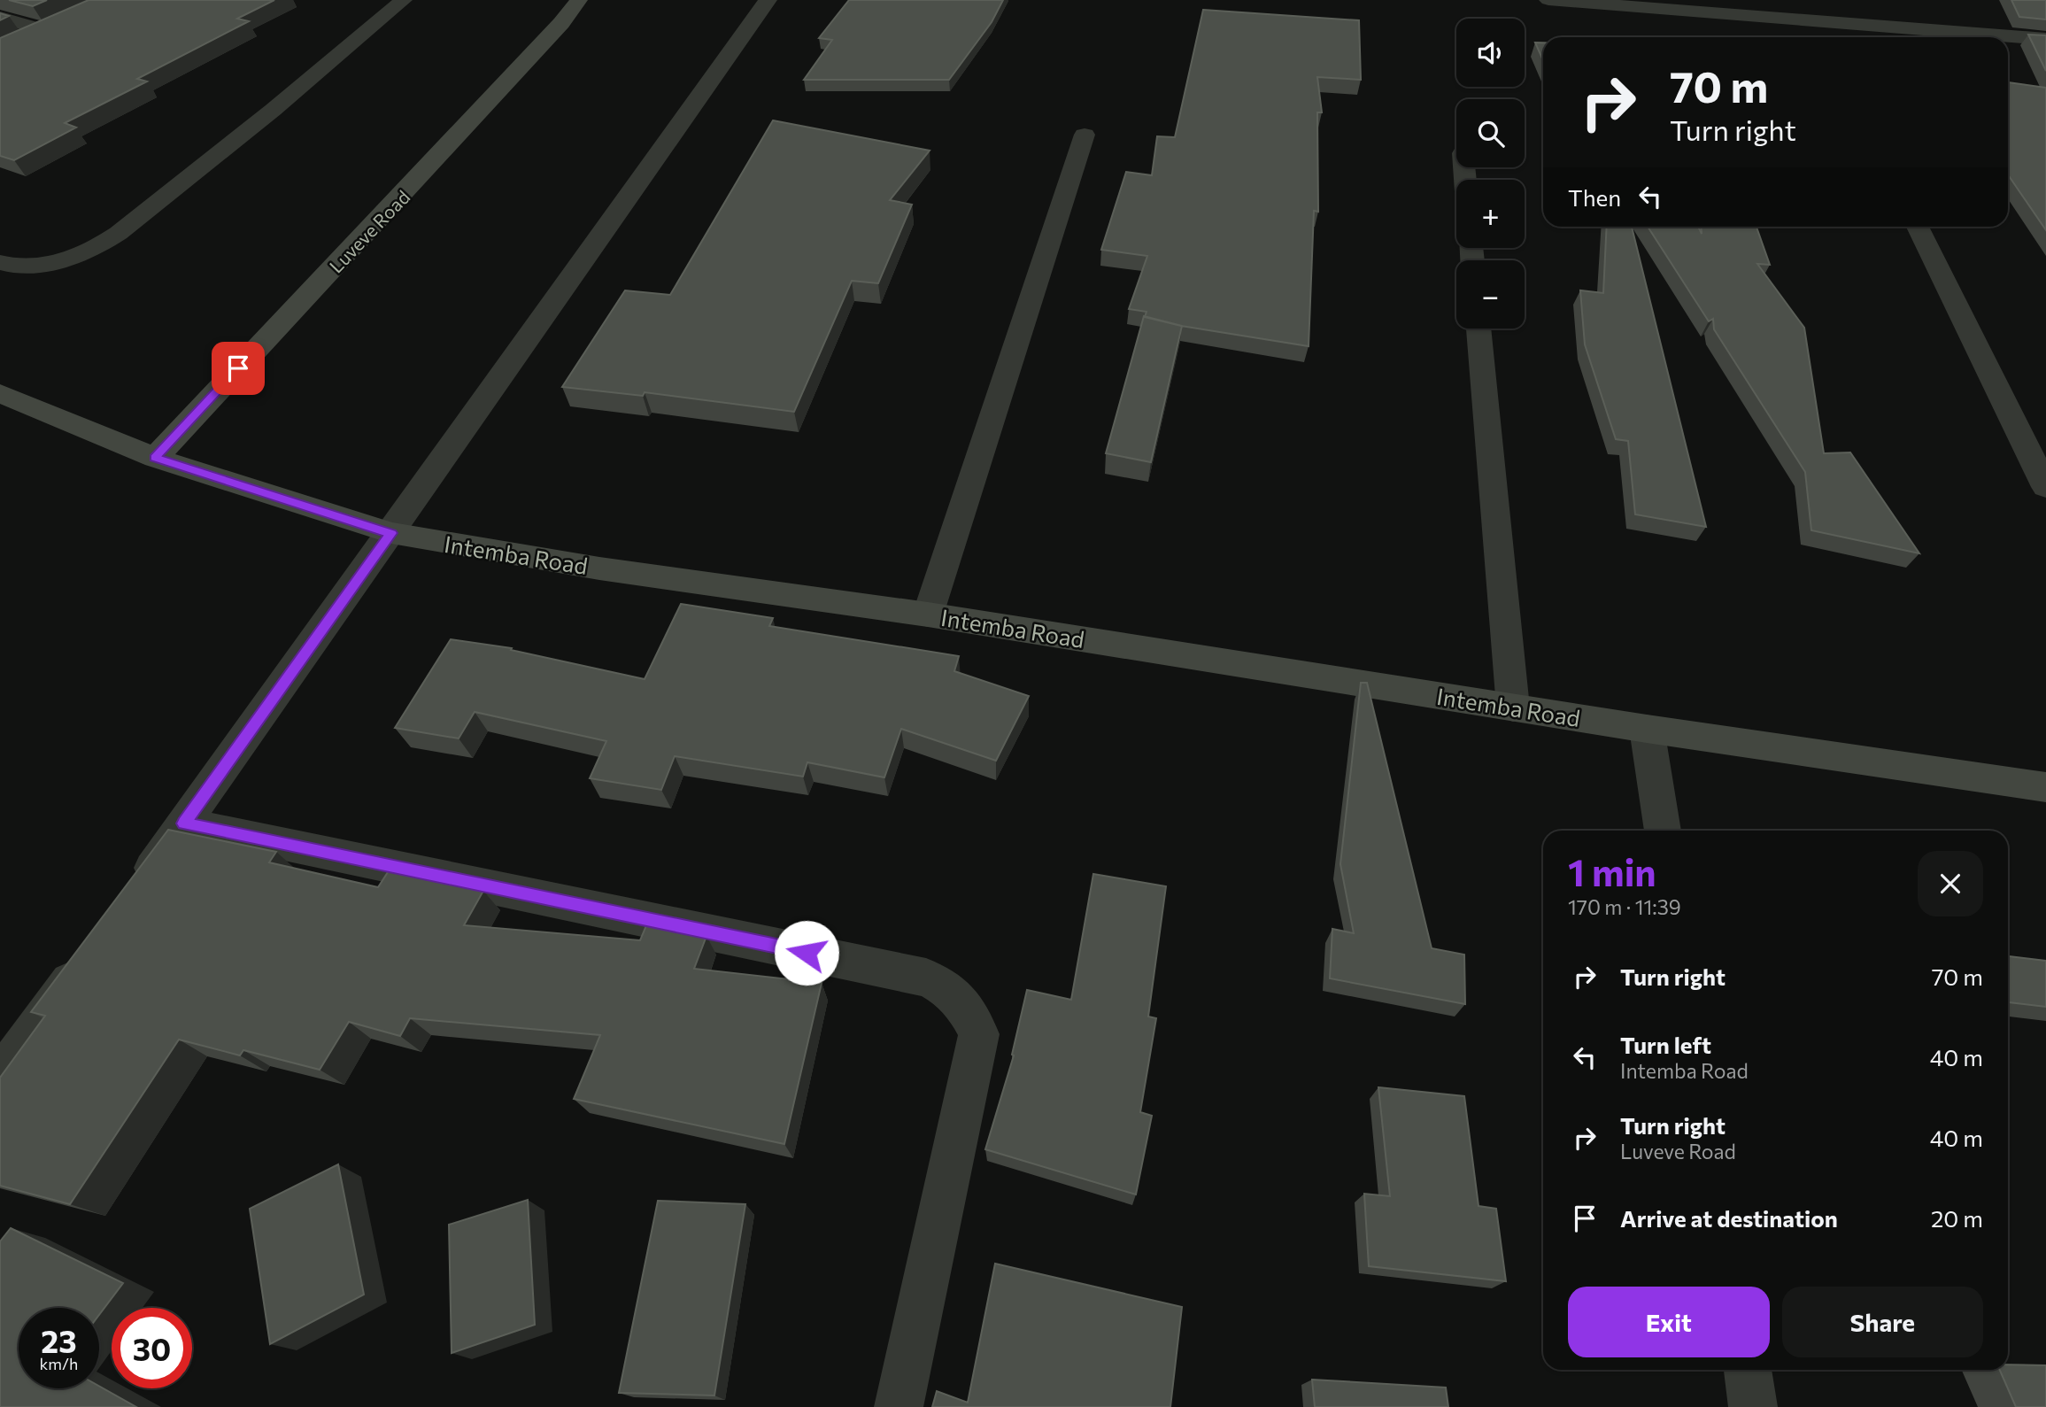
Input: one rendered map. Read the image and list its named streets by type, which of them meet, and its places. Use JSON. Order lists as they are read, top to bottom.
{
  "streets": {
    "street": ["Luveve Road", "Intemba Road"]
  },
  "crossings": [
    ["Luveve Road", "Intemba Road"]
  ],
  "page": {
    "map_buttons": ["+", "−"],
    "turn": ["70 m", "Turn right"],
    "then": "Then",
    "heading": ["1 min", "170 m · 11:39"],
    "list": [
      {
        "name": "Turn right",
        "value": "70 m"
      },
      {
        "name": "Turn left",
        "note": "Intemba Road",
        "value": "40 m"
      },
      {
        "name": "Turn right",
        "note": "Luveve Road",
        "value": "40 m"
      },
      {
        "name": "Arrive at destination",
        "value": "20 m"
      }
    ],
    "buttons": ["Exit", "Share"],
    "speed": "23 km/h",
    "limit": "30"
  }
}
